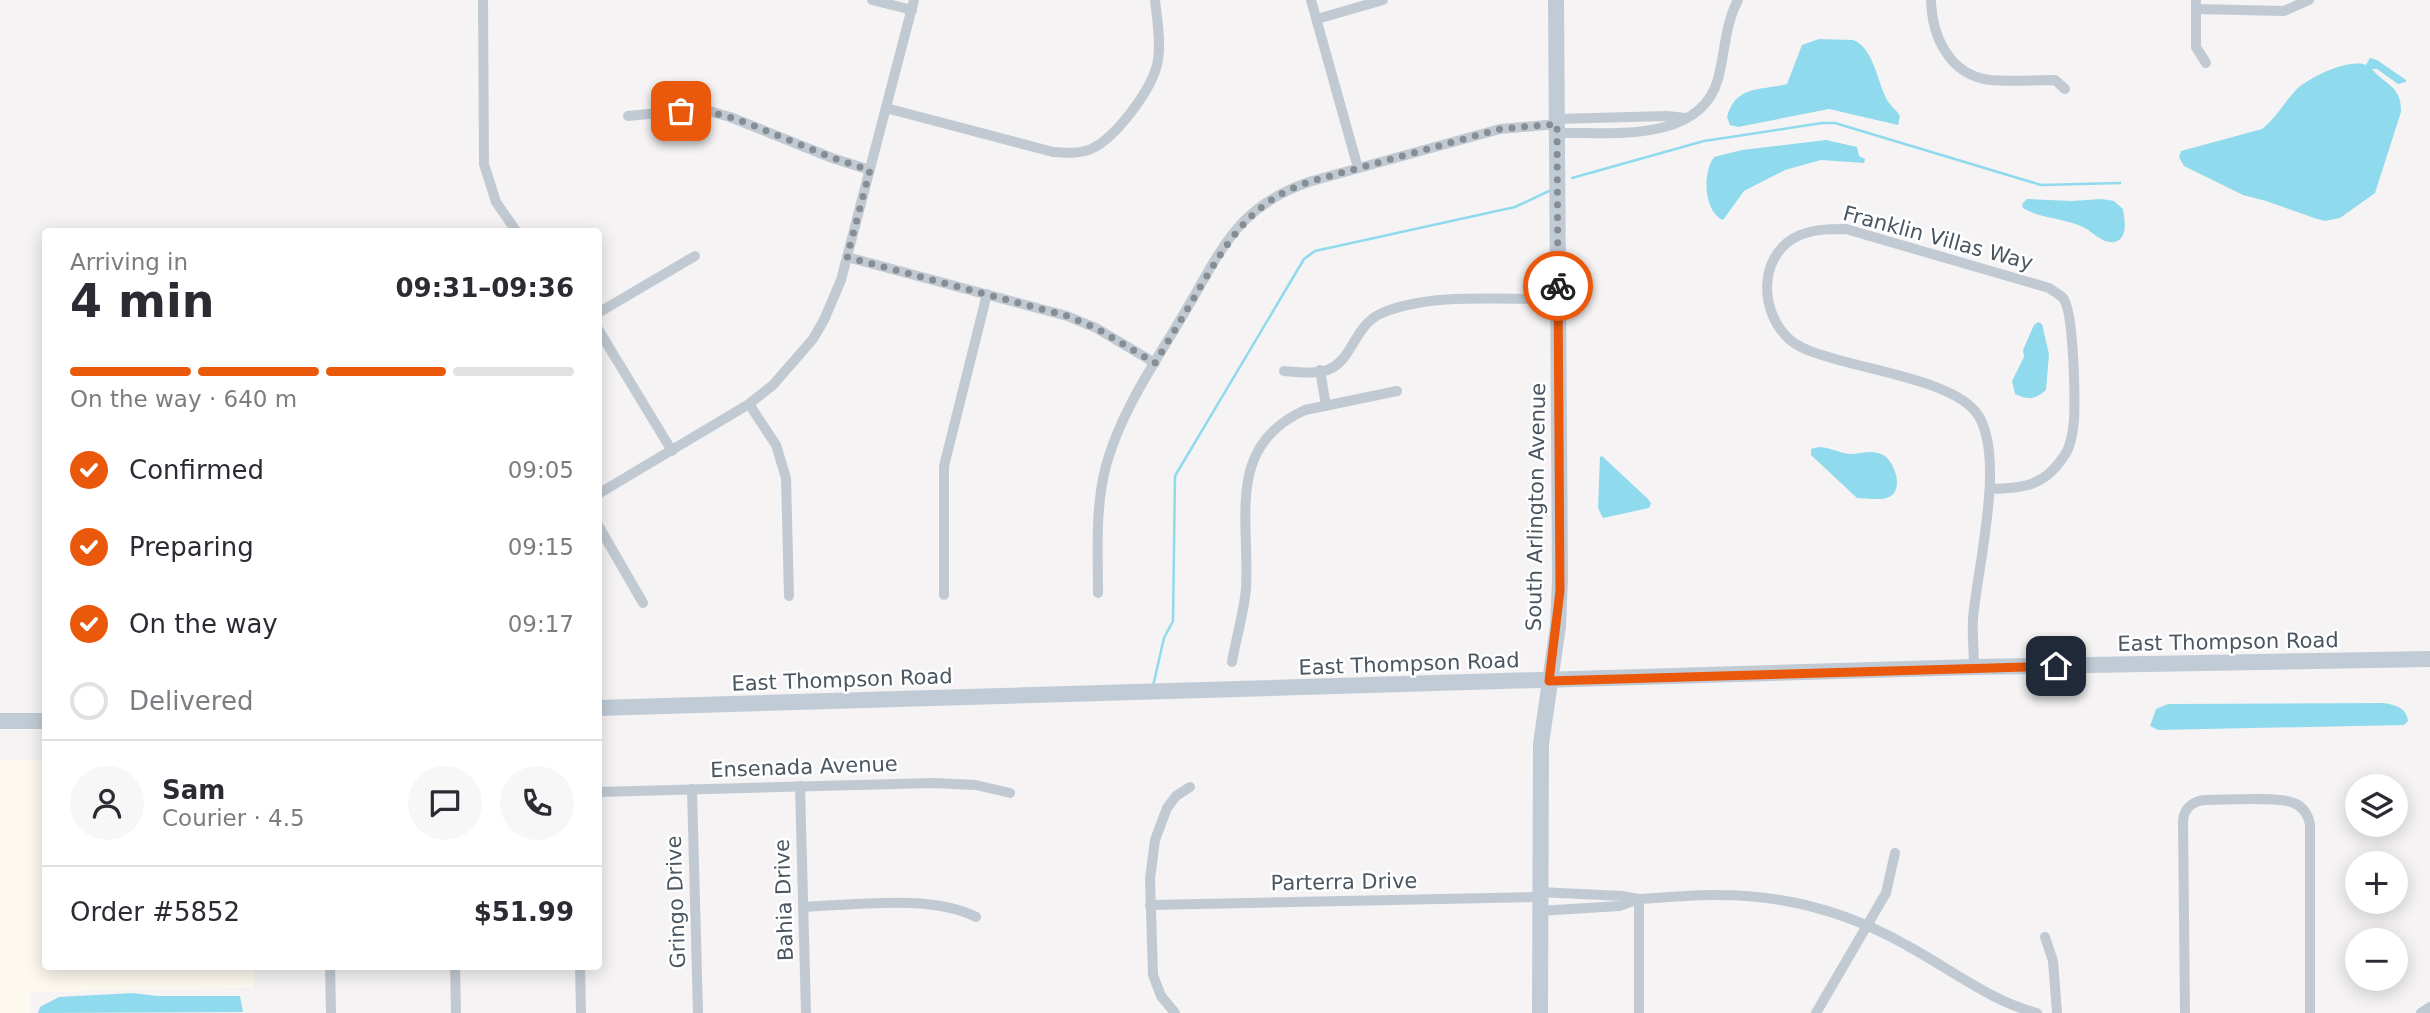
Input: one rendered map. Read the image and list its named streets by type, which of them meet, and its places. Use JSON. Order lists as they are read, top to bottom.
{
  "streets": {
    "main road": ["South Arlington Avenue", "East Thompson Road"],
    "street": [
      "Franklin Villas Way",
      "Ensenada Avenue",
      "Parterra Drive",
      "Bahia Drive",
      "Gringo Drive"
    ]
  },
  "crossings": [
    ["South Arlington Avenue", "East Thompson Road"],
    ["South Arlington Avenue", "Parterra Drive"],
    ["Ensenada Avenue", "Bahia Drive"],
    ["Ensenada Avenue", "Gringo Drive"]
  ],
  "page": {
    "heading": ["4 min", "Arriving in", "09:31–09:36"],
    "panel": [
      "Sam",
      "Courier · 4.5",
      "Order #5852",
      "$51.99"
    ],
    "bar": "On the way · 640 m",
    "list": [
      ["Confirmed", "09:05"],
      ["Preparing", "09:15"],
      ["On the way", "09:17"],
      "Delivered"
    ],
    "map_buttons": ["+", "−"]
  }
}
